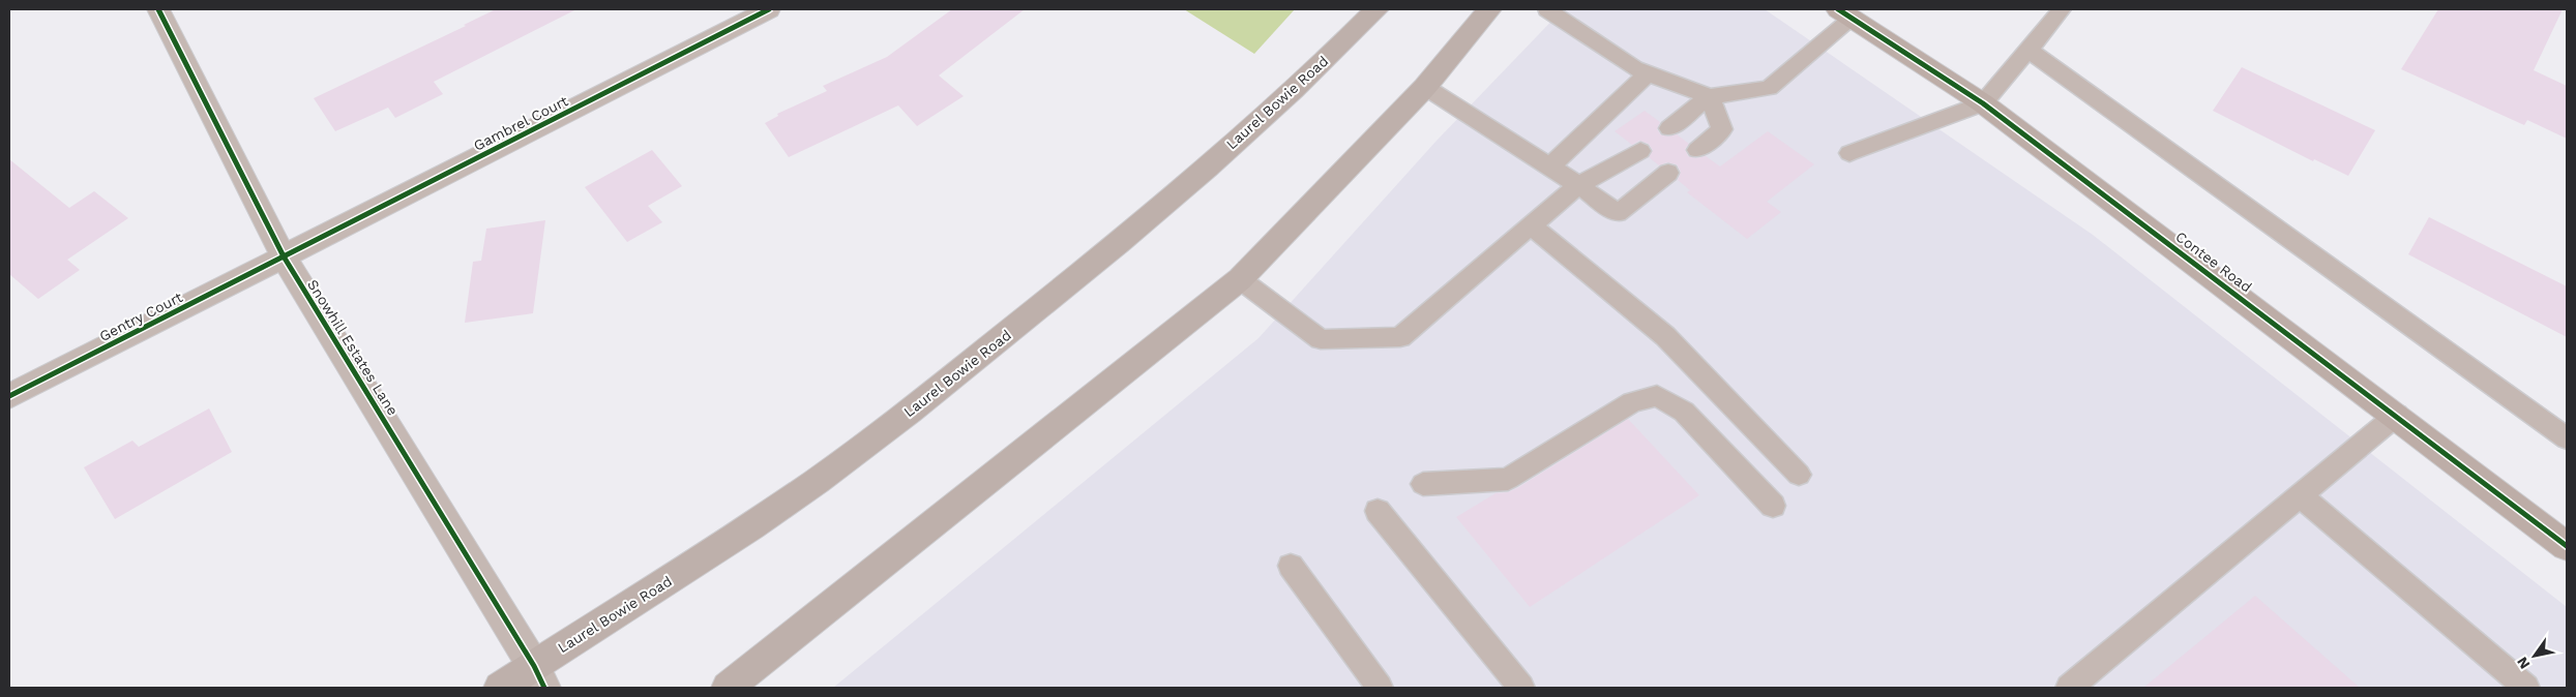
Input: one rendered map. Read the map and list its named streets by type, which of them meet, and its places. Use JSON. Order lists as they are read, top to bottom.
{
  "streets": {
    "main road": ["Laurel Bowie Road"],
    "street": [
      "Gambrel Court",
      "Contee Road",
      "Gentry Court",
      "Snowhill Estates Lane"
    ]
  },
  "crossings": [
    ["Laurel Bowie Road", "Snowhill Estates Lane"],
    ["Gambrel Court", "Gentry Court"],
    ["Gambrel Court", "Snowhill Estates Lane"],
    ["Gentry Court", "Snowhill Estates Lane"]
  ],
  "north": "bottom left"
}
